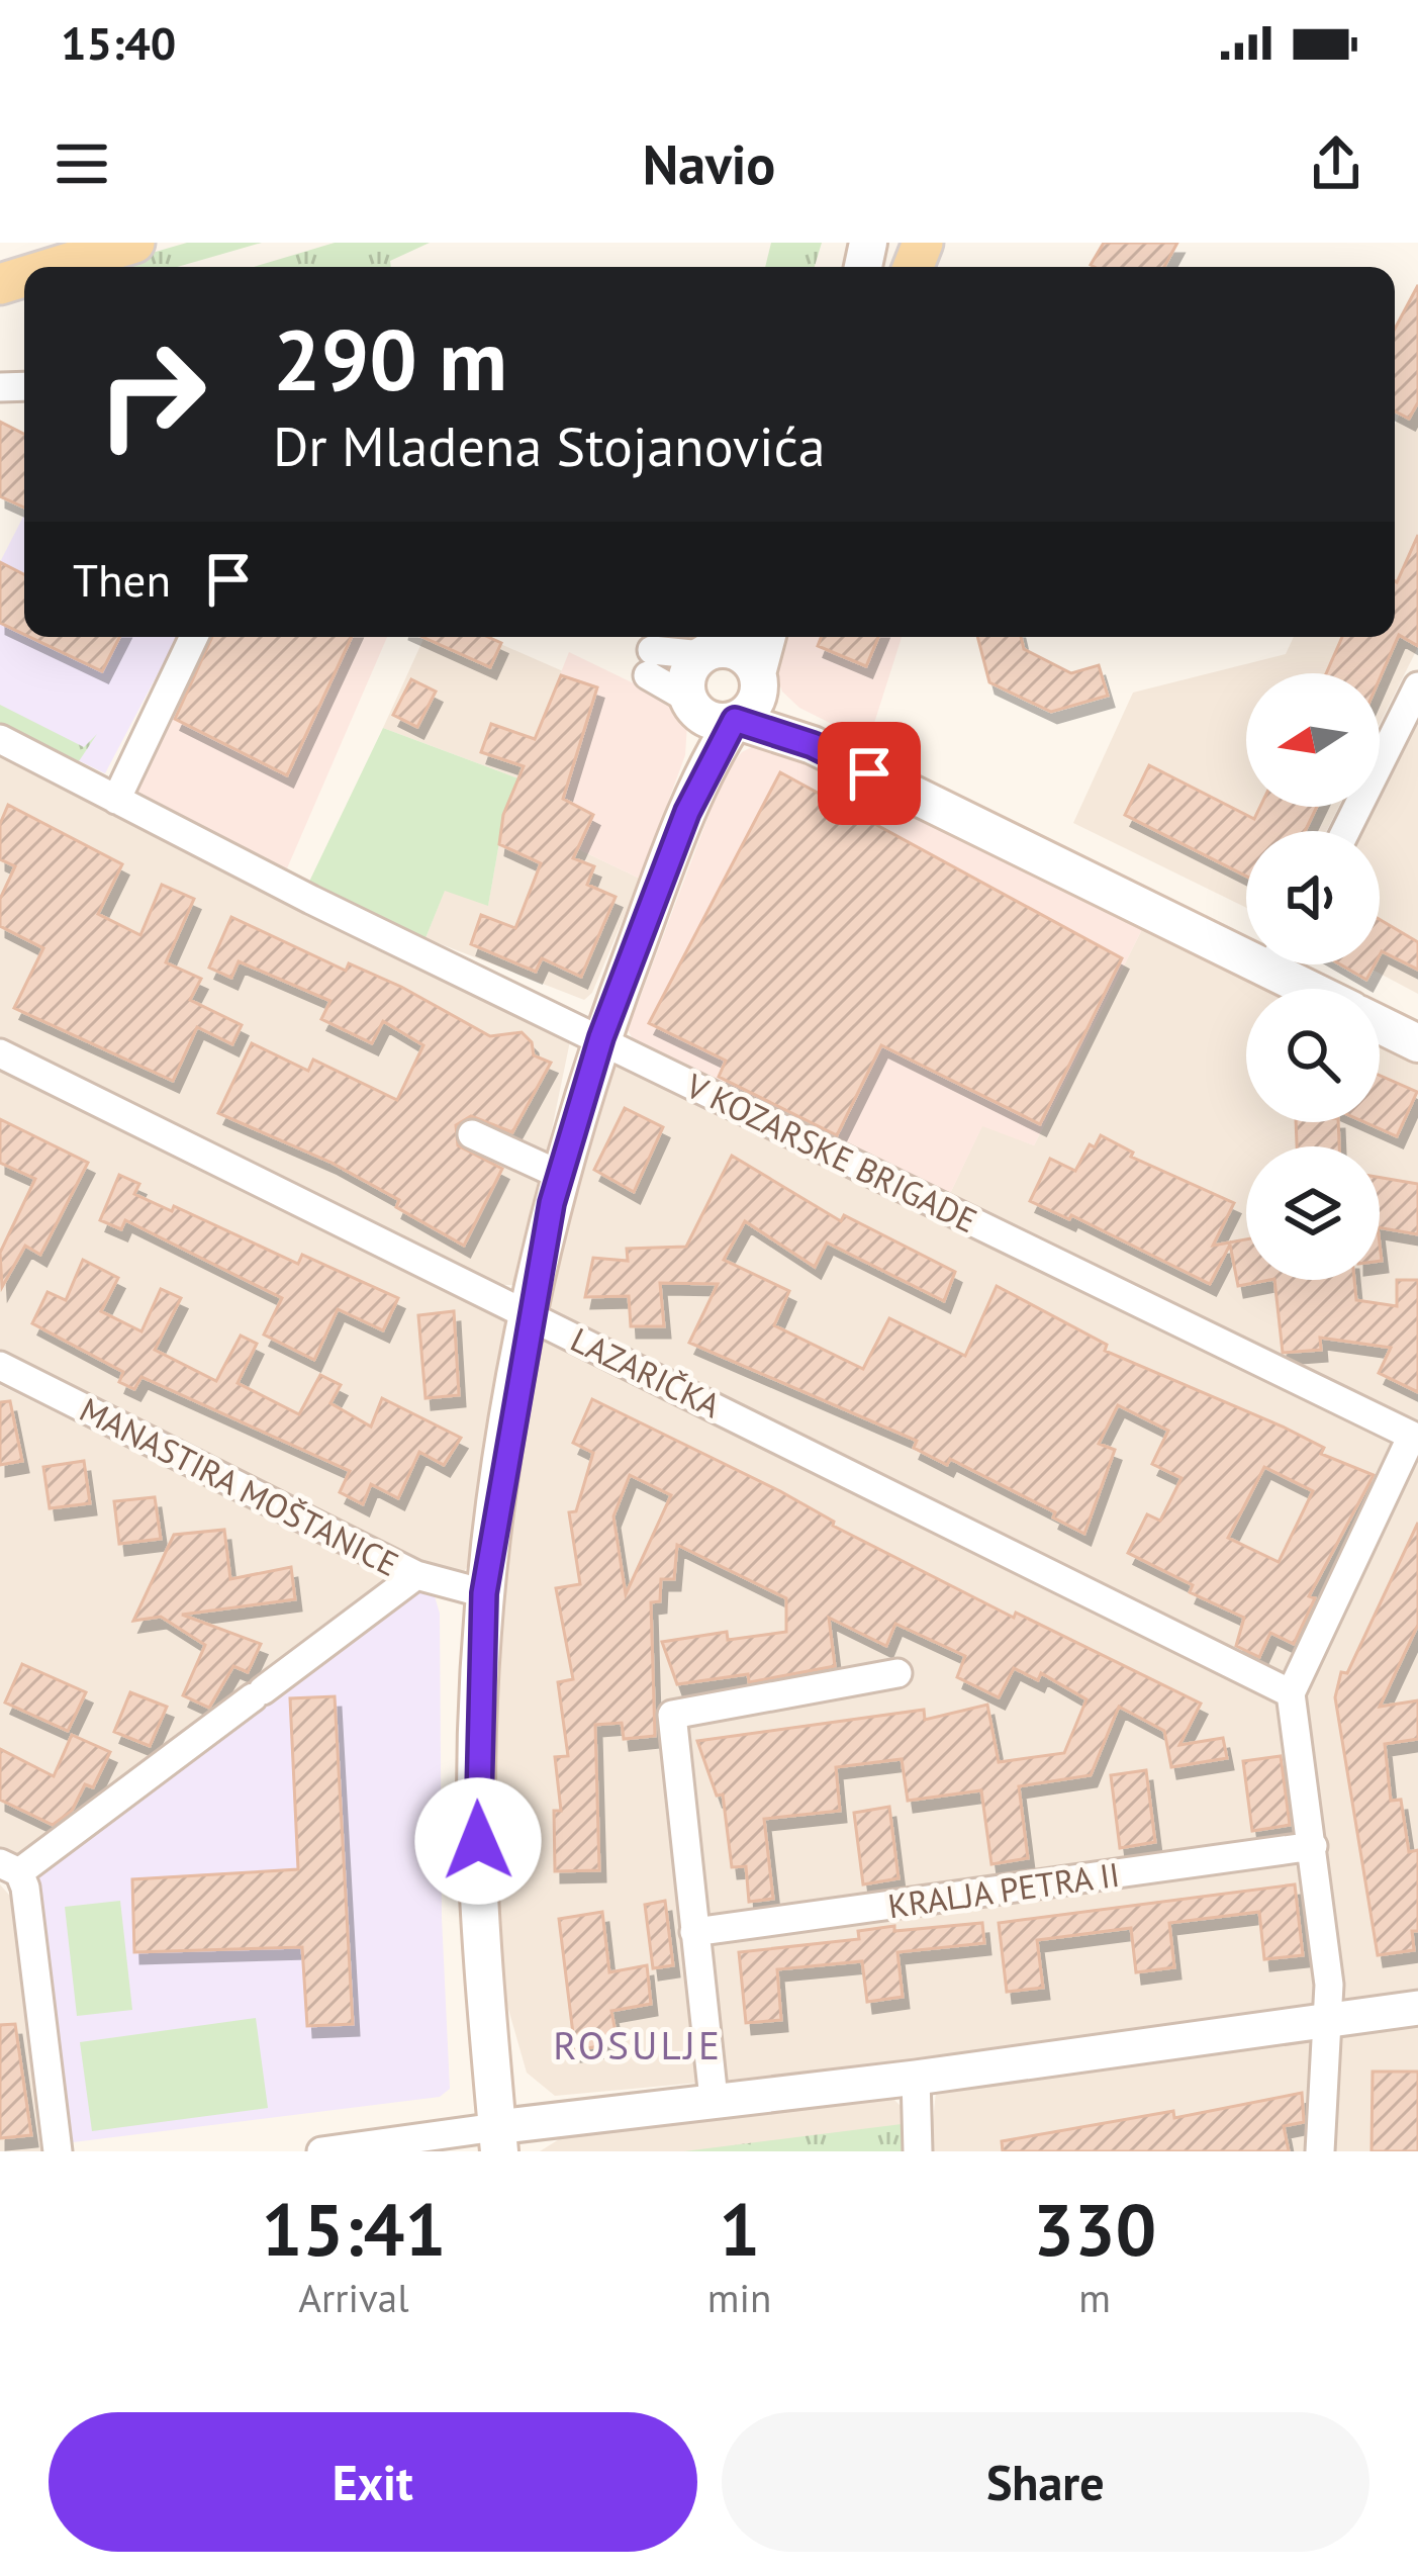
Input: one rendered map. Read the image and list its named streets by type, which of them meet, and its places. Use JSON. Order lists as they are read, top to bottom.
{
  "streets": {
    "street": [
      "V KOZARSKE BRIGADE",
      "LAZARIČKA",
      "MANASTIRA MOŠTANICE",
      "KRALJA PETRA II"
    ]
  },
  "crossings": [
    ["V KOZARSKE BRIGADE", "LAZARIČKA"]
  ],
  "districts": ["ROSULJE"],
  "north": "left",
  "page": {
    "status": "15:40",
    "header": "Navio",
    "turn": ["290 m", "Dr Mladena Stojanovića"],
    "then": "Then",
    "eta": [
      "15:41",
      "Arrival",
      "1",
      "min",
      "330",
      "m"
    ],
    "buttons": ["Exit", "Share"]
  }
}
